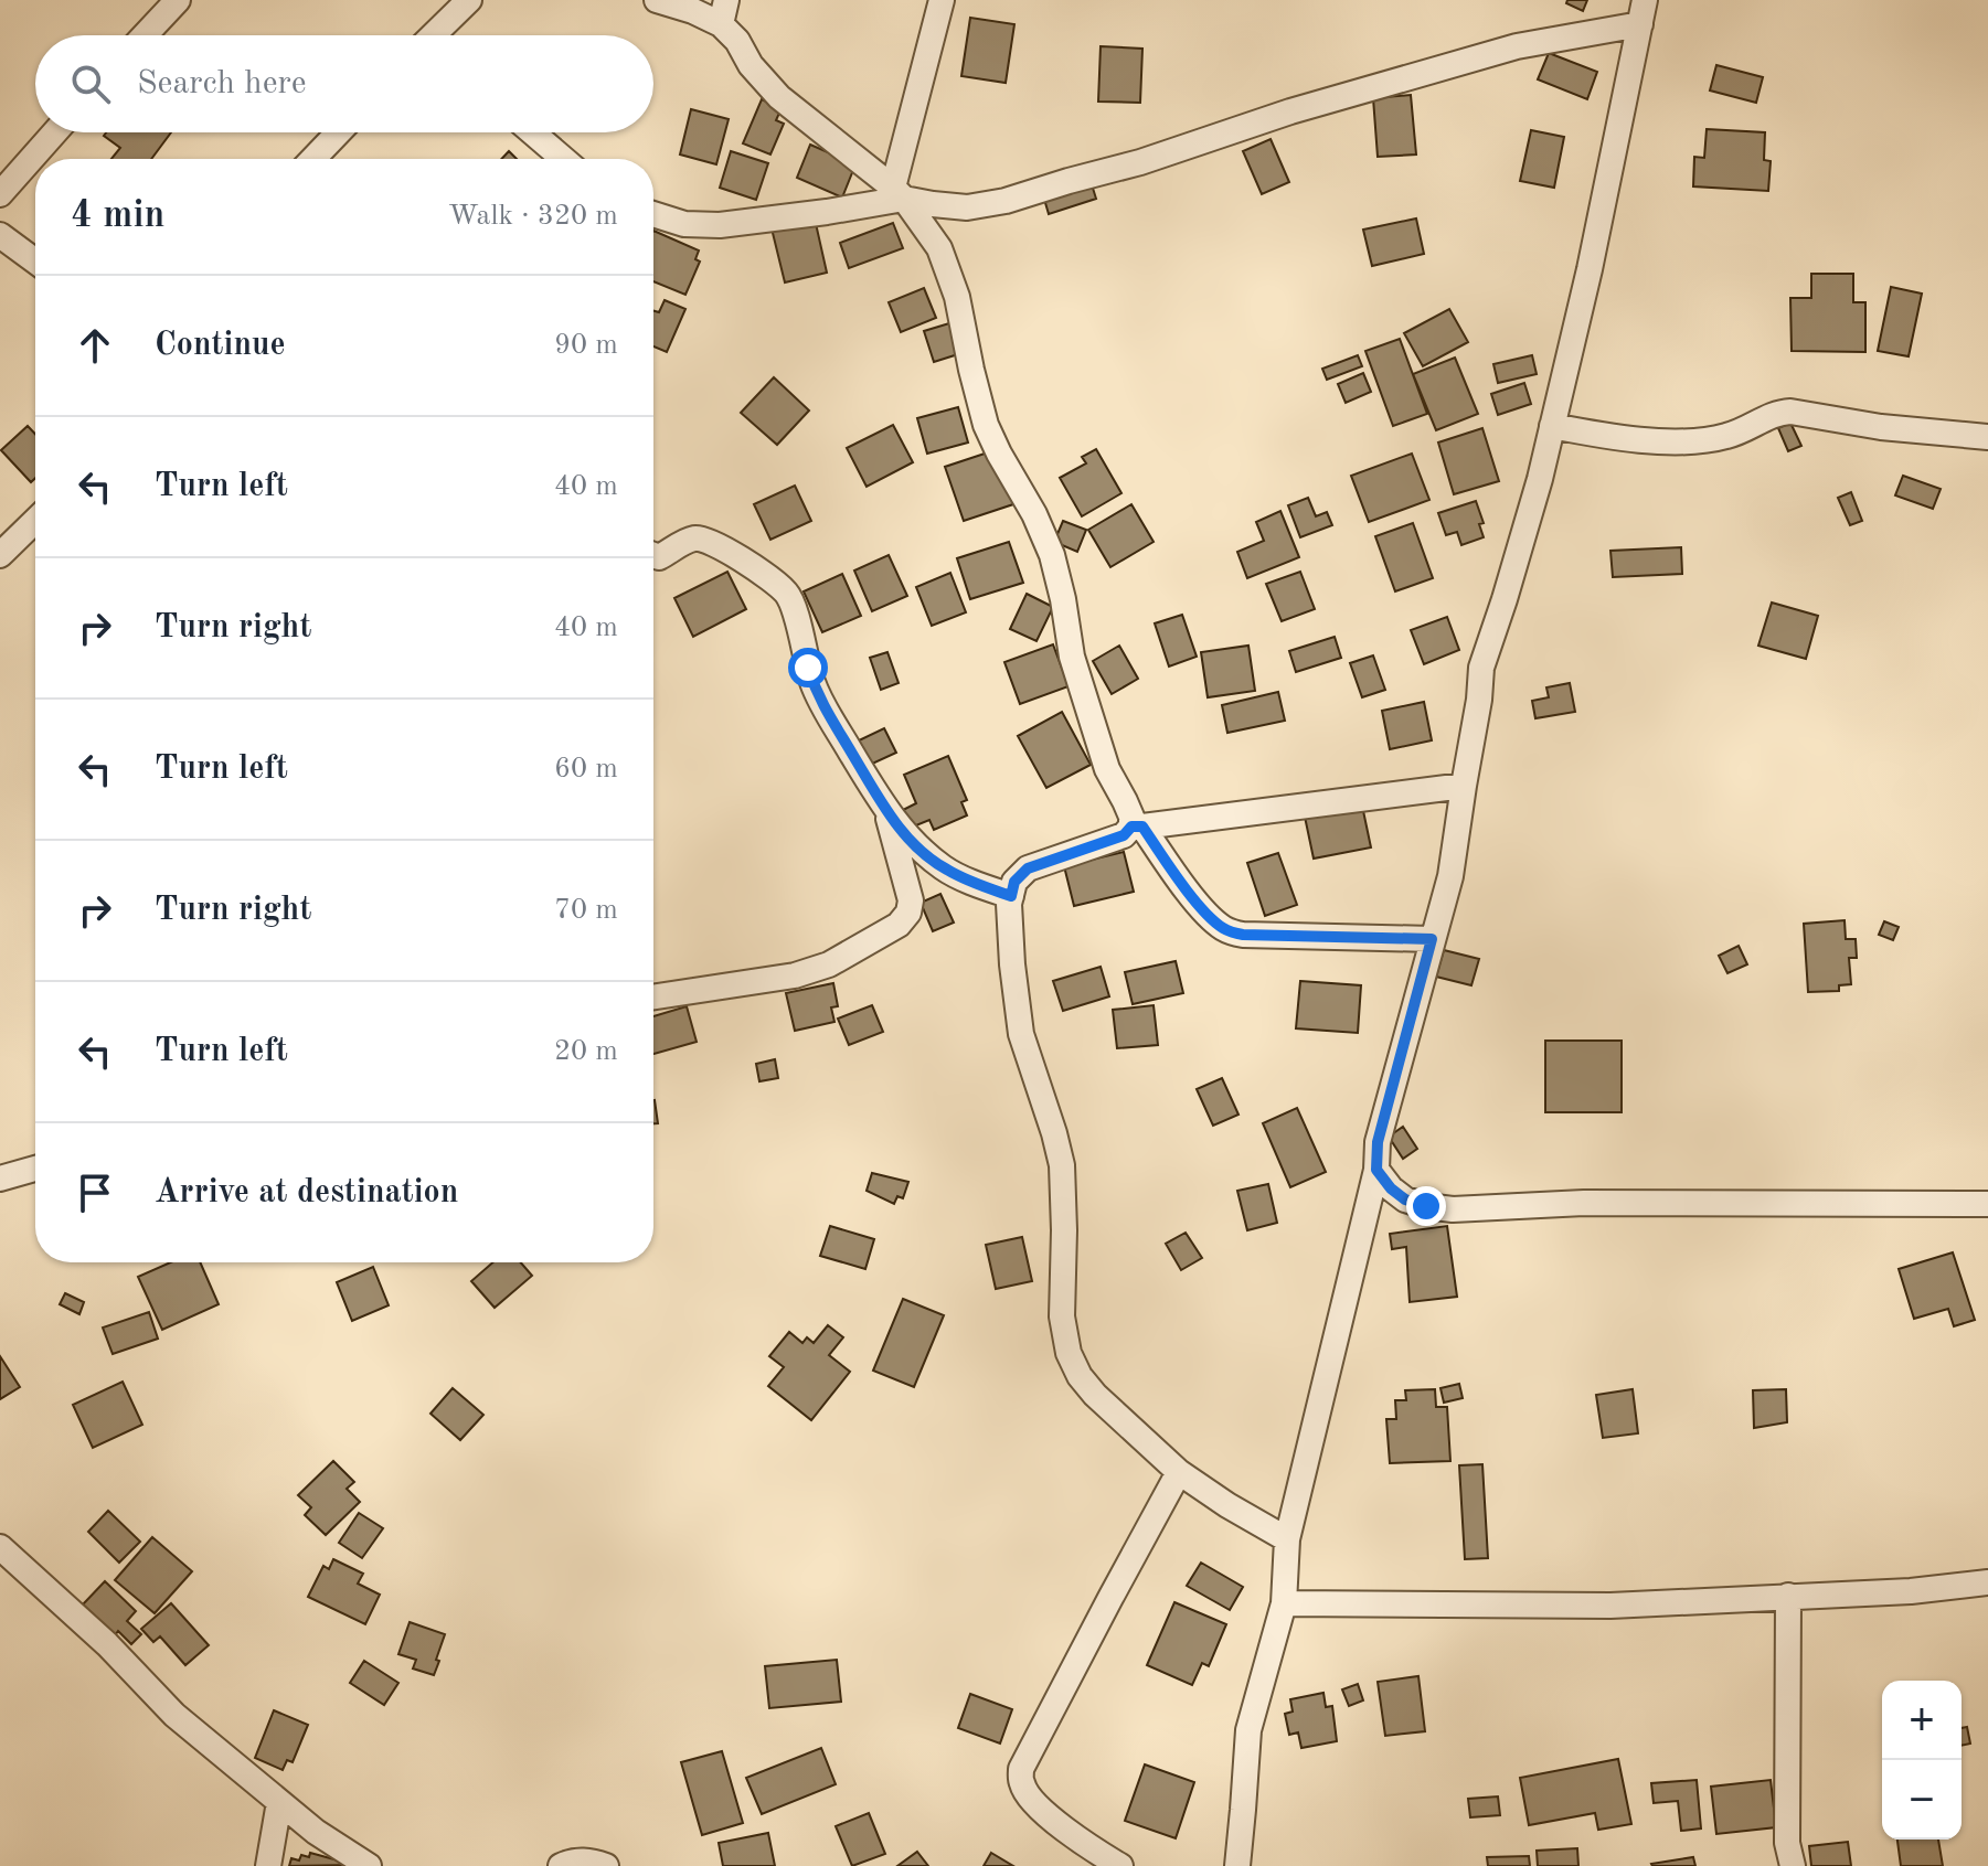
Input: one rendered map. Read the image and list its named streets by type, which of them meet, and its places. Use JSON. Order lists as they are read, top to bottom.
{
  "page": {
    "search": "Search here",
    "heading": ["4 min", "Walk · 320 m"],
    "list": [
      ["Continue", "90 m"],
      ["Turn left", "40 m"],
      ["Turn right", "40 m"],
      ["Turn left", "60 m"],
      ["Turn right", "70 m"],
      ["Turn left", "20 m"],
      "Arrive at destination"
    ],
    "map_buttons": ["+", "−"]
  }
}
